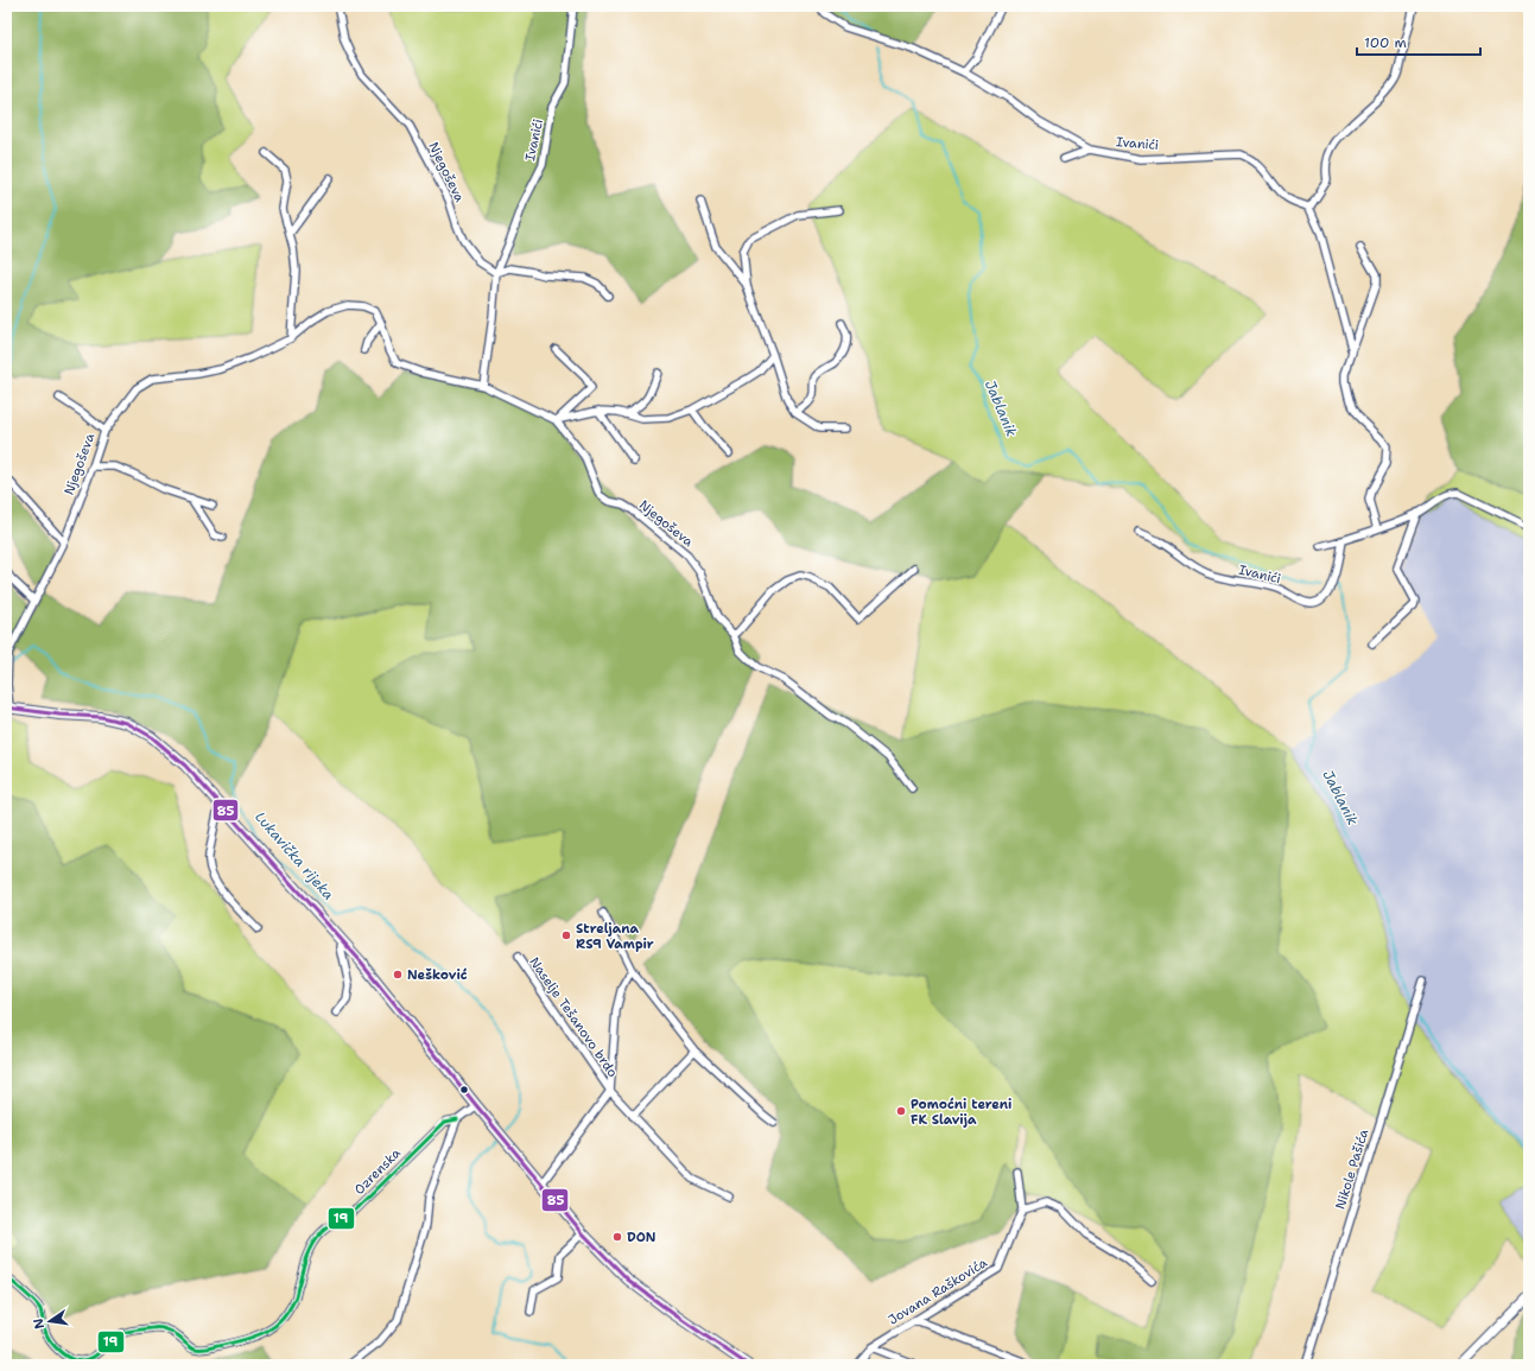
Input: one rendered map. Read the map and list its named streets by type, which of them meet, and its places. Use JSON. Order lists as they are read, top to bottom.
{
  "streets": {
    "street": [
      "Ivanići",
      "Njegoševa",
      "Naselje Tešanovo brdo",
      "Nikole Pašića",
      "Ozrenska",
      "Jovana Raškovića"
    ]
  },
  "crossings": [
    ["Ivanići", "Njegoševa"]
  ],
  "water": ["Jablanik", "Lukavička rijeka"],
  "places": [
    "Streljana RS9 Vampir",
    "Nešković",
    "Pomoćni tereni FK Slavija",
    "DON"
  ],
  "lines": ["transit line 85", "transit line 19"],
  "scale_bar": "100 m",
  "north": "left"
}
